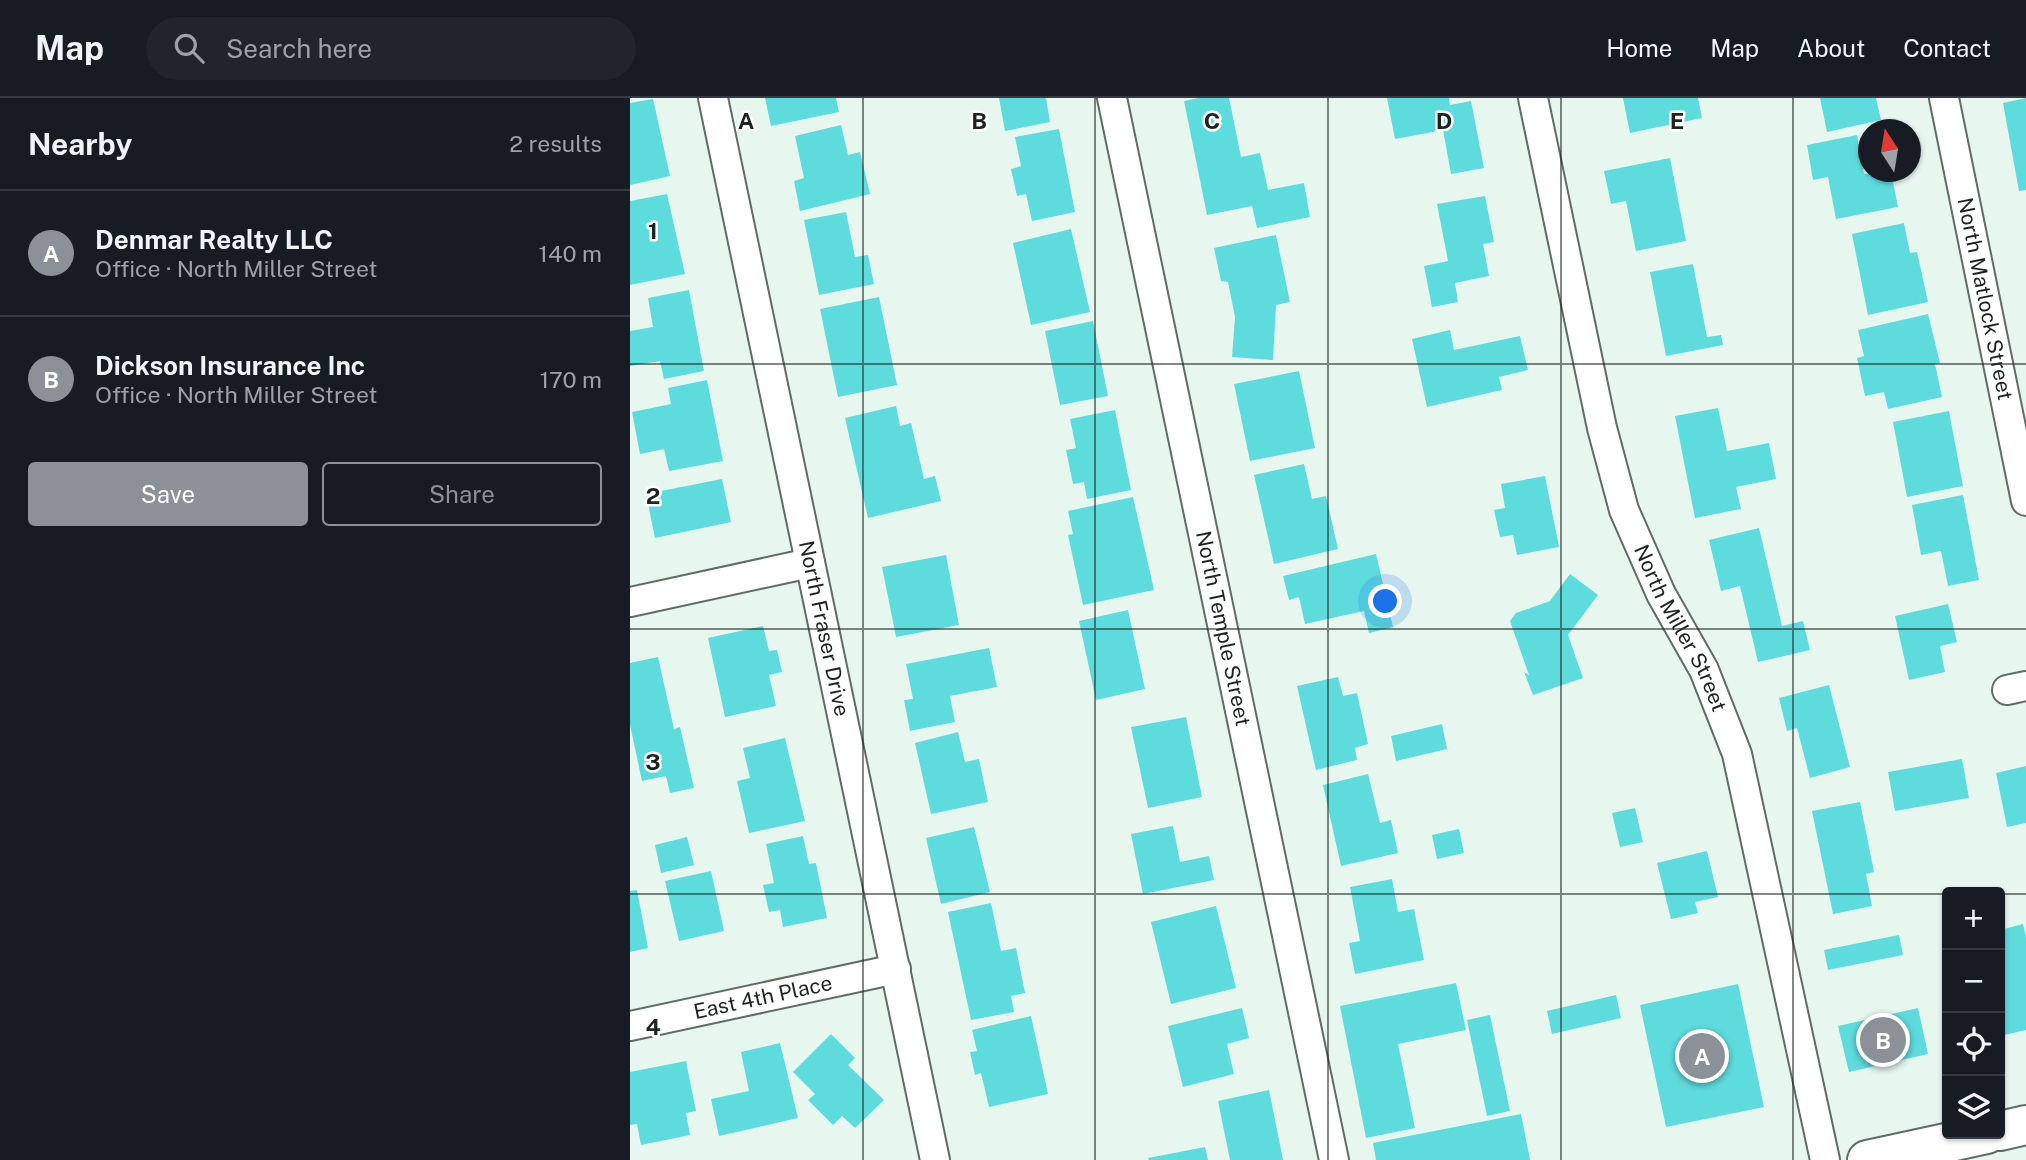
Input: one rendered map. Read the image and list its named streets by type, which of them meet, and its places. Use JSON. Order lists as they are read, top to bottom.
{
  "streets": {
    "street": [
      "North Matlock Street",
      "North Fraser Drive",
      "North Temple Street",
      "North Miller Street",
      "East 4th Place"
    ]
  },
  "crossings": [
    ["North Fraser Drive", "East 4th Place"]
  ],
  "north": "top",
  "page": {
    "header": "Map",
    "search": "Search here",
    "nav": [
      "Home",
      "Map",
      "About",
      "Contact"
    ],
    "heading": ["Nearby", "2 results"],
    "list": [
      {
        "mark": "A",
        "name": "Denmar Realty LLC",
        "note": "Office · North Miller Street",
        "value": "140 m"
      },
      {
        "mark": "B",
        "name": "Dickson Insurance Inc",
        "note": "Office · North Miller Street",
        "value": "170 m"
      }
    ],
    "buttons": ["Save", "Share"],
    "map_buttons": ["+", "−"],
    "pins": ["B", "A"]
  },
  "grid": {
    "columns": [
      "A",
      "B",
      "C",
      "D",
      "E"
    ],
    "rows": [
      "1",
      "2",
      "3",
      "4"
    ]
  }
}
